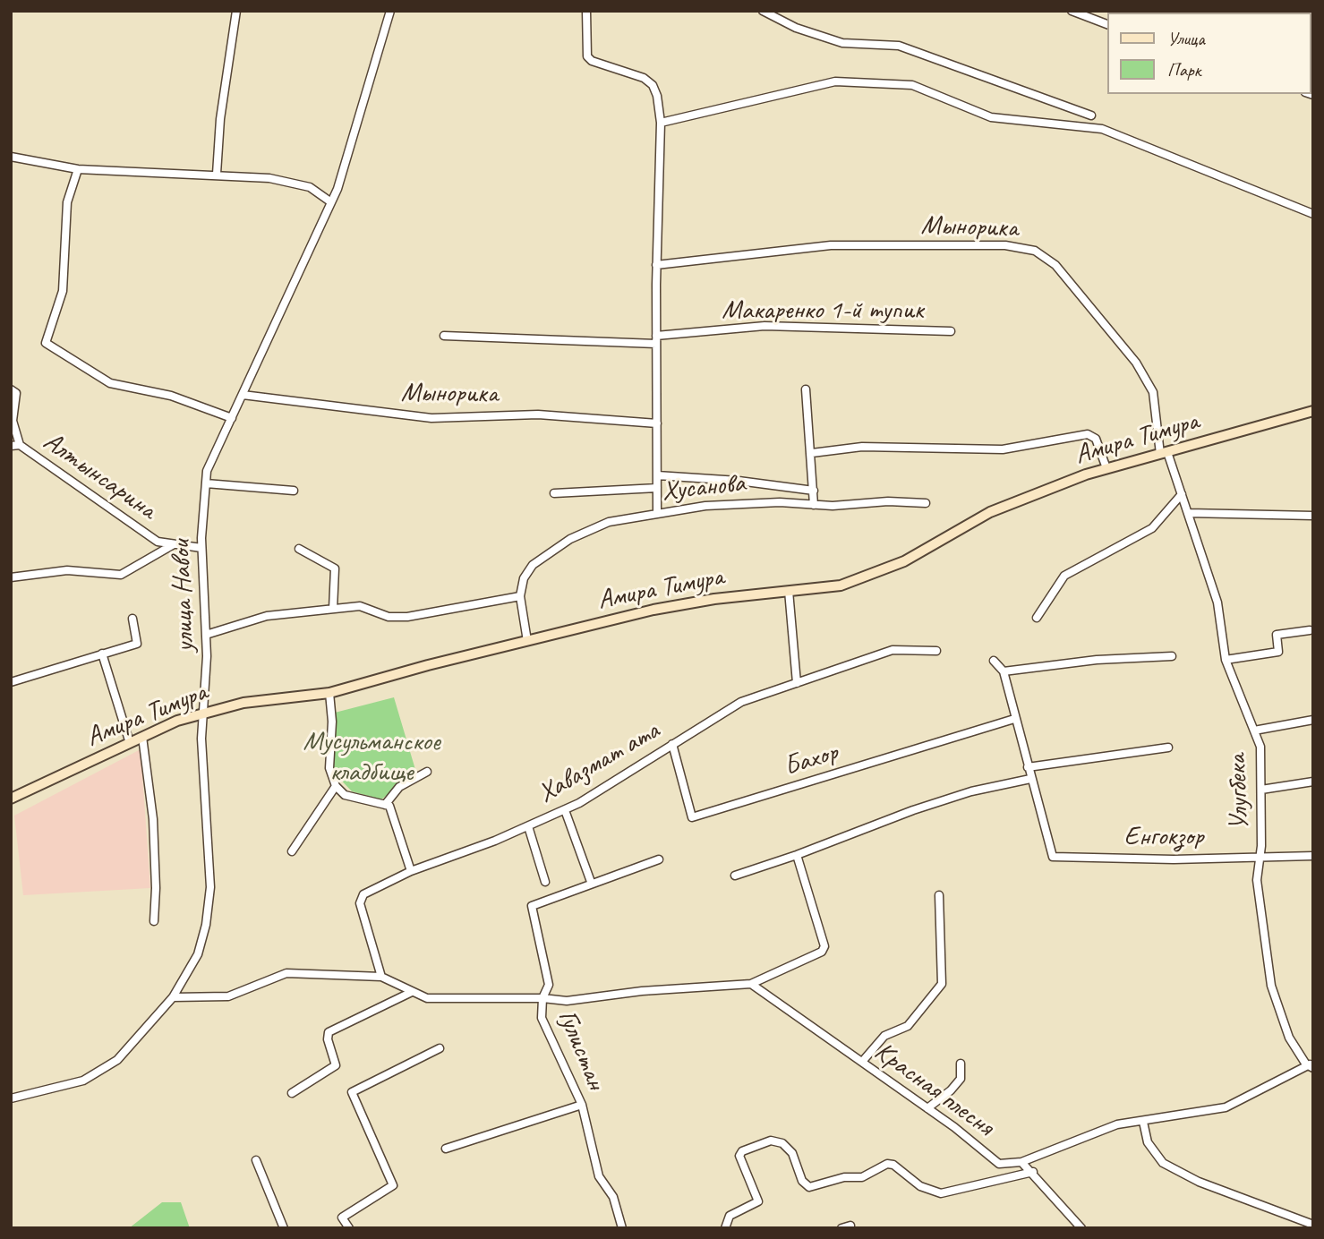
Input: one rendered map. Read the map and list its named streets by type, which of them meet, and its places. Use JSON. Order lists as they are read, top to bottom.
{
  "streets": {
    "street": [
      "Мынорика",
      "Макаренко 1-й тупик",
      "Амира Тимура",
      "Алтынсарина",
      "Хусанова",
      "улица Навои",
      "Бахор",
      "Хавазмат ата",
      "Улугбека",
      "Енгокзор",
      "Гулистан",
      "Красная плесня"
    ]
  },
  "crossings": [
    ["Мынорика", "Амира Тимура"],
    ["Мынорика", "улица Навои"],
    ["Мынорика", "Улугбека"],
    ["Амира Тимура", "Хусанова"],
    ["Амира Тимура", "улица Навои"],
    ["Амира Тимура", "Улугбека"],
    ["Алтынсарина", "улица Навои"],
    ["Бахор", "Хавазмат ата"],
    ["Улугбека", "Енгокзор"]
  ],
  "parks": ["Мусульманское кладбище"],
  "legend": ["Улица", "Парк"]
}
